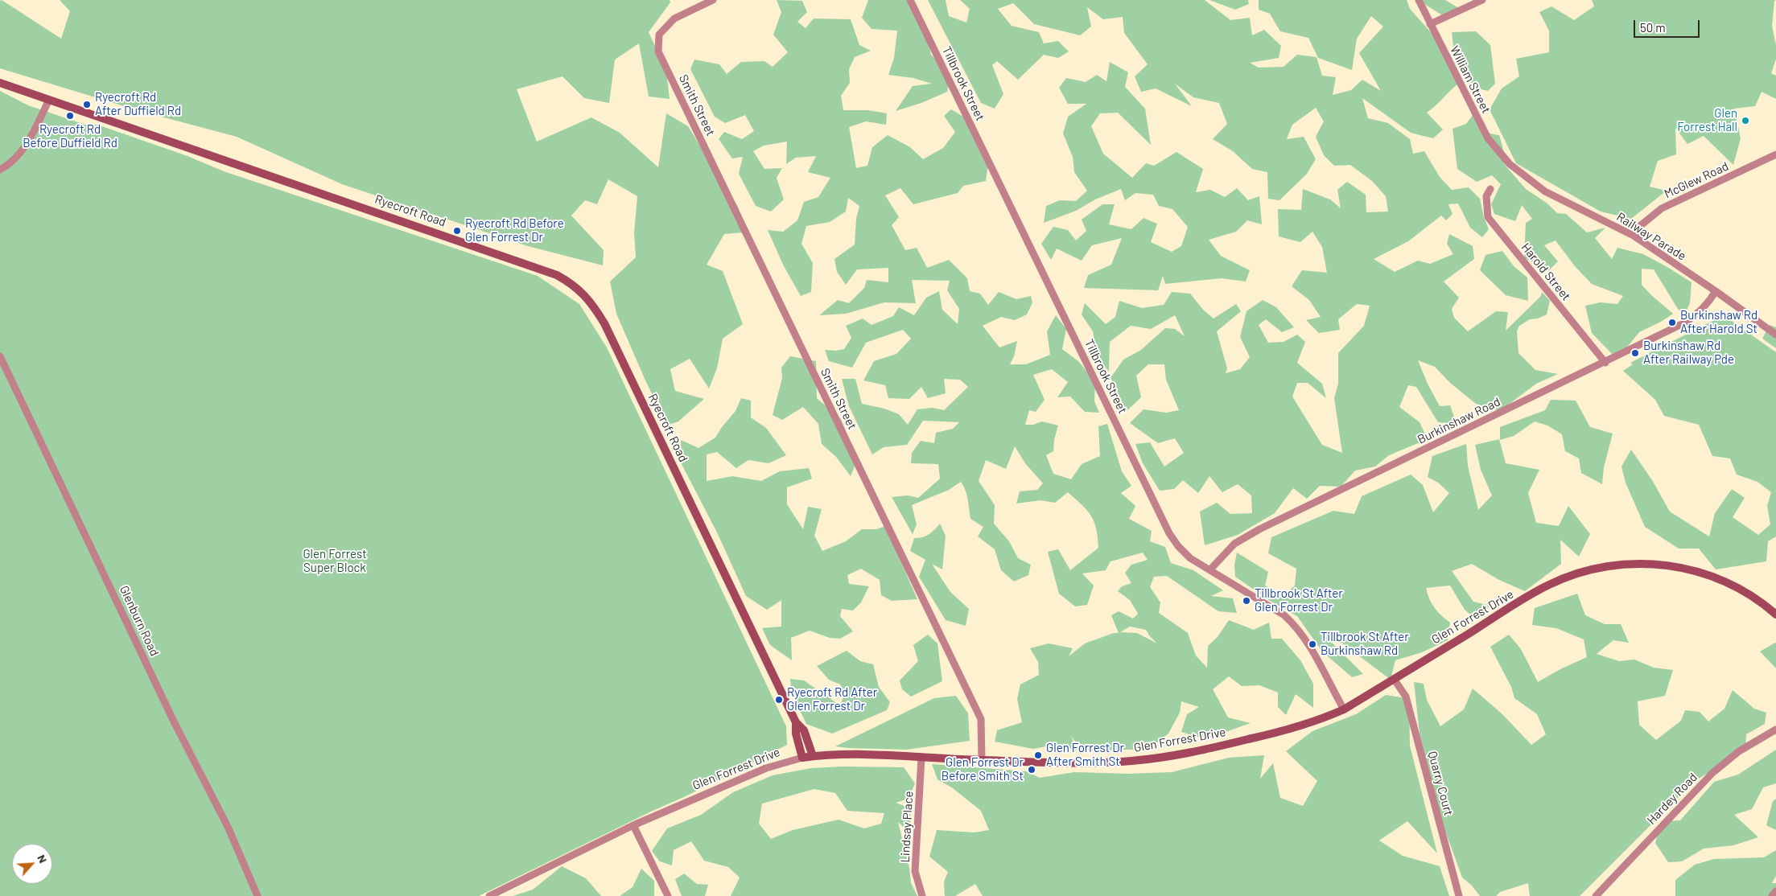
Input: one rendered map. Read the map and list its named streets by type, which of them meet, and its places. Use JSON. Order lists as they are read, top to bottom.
{
  "streets": {
    "street": [
      "William Street",
      "Tillbrook Street",
      "Smith Street",
      "McGlew Road",
      "Ryecroft Road",
      "Railway Parade",
      "Harold Street",
      "Burkinshaw Road",
      "Glen Forrest Drive",
      "Glenburn Road",
      "Quarry Court",
      "Hardey Road",
      "Lindsay Place"
    ]
  },
  "crossings": [
    ["William Street", "Railway Parade"],
    ["Tillbrook Street", "Burkinshaw Road"],
    ["Tillbrook Street", "Glen Forrest Drive"],
    ["Smith Street", "Glen Forrest Drive"],
    ["McGlew Road", "Railway Parade"],
    ["Ryecroft Road", "Glen Forrest Drive"],
    ["Railway Parade", "Burkinshaw Road"],
    ["Harold Street", "Burkinshaw Road"],
    ["Glen Forrest Drive", "Quarry Court"],
    ["Glen Forrest Drive", "Lindsay Place"]
  ],
  "parks": ["Glen Forrest Super Block"],
  "places": [
    "Ryecroft Rd After Duffield Rd",
    "Ryecroft Rd Before Duffield Rd",
    "Glen Forrest Hall",
    "Ryecroft Rd Before Glen Forrest Dr",
    "Burkinshaw Rd After Harold St",
    "Burkinshaw Rd After Railway Pde",
    "Tillbrook St After Glen Forrest Dr",
    "Tillbrook St After Burkinshaw Rd",
    "Ryecroft Rd After Glen Forrest Dr",
    "Glen Forrest Dr After Smith St",
    "Glen Forrest Dr Before Smith St"
  ],
  "scale_bar": "50 m",
  "north": "top right"
}
